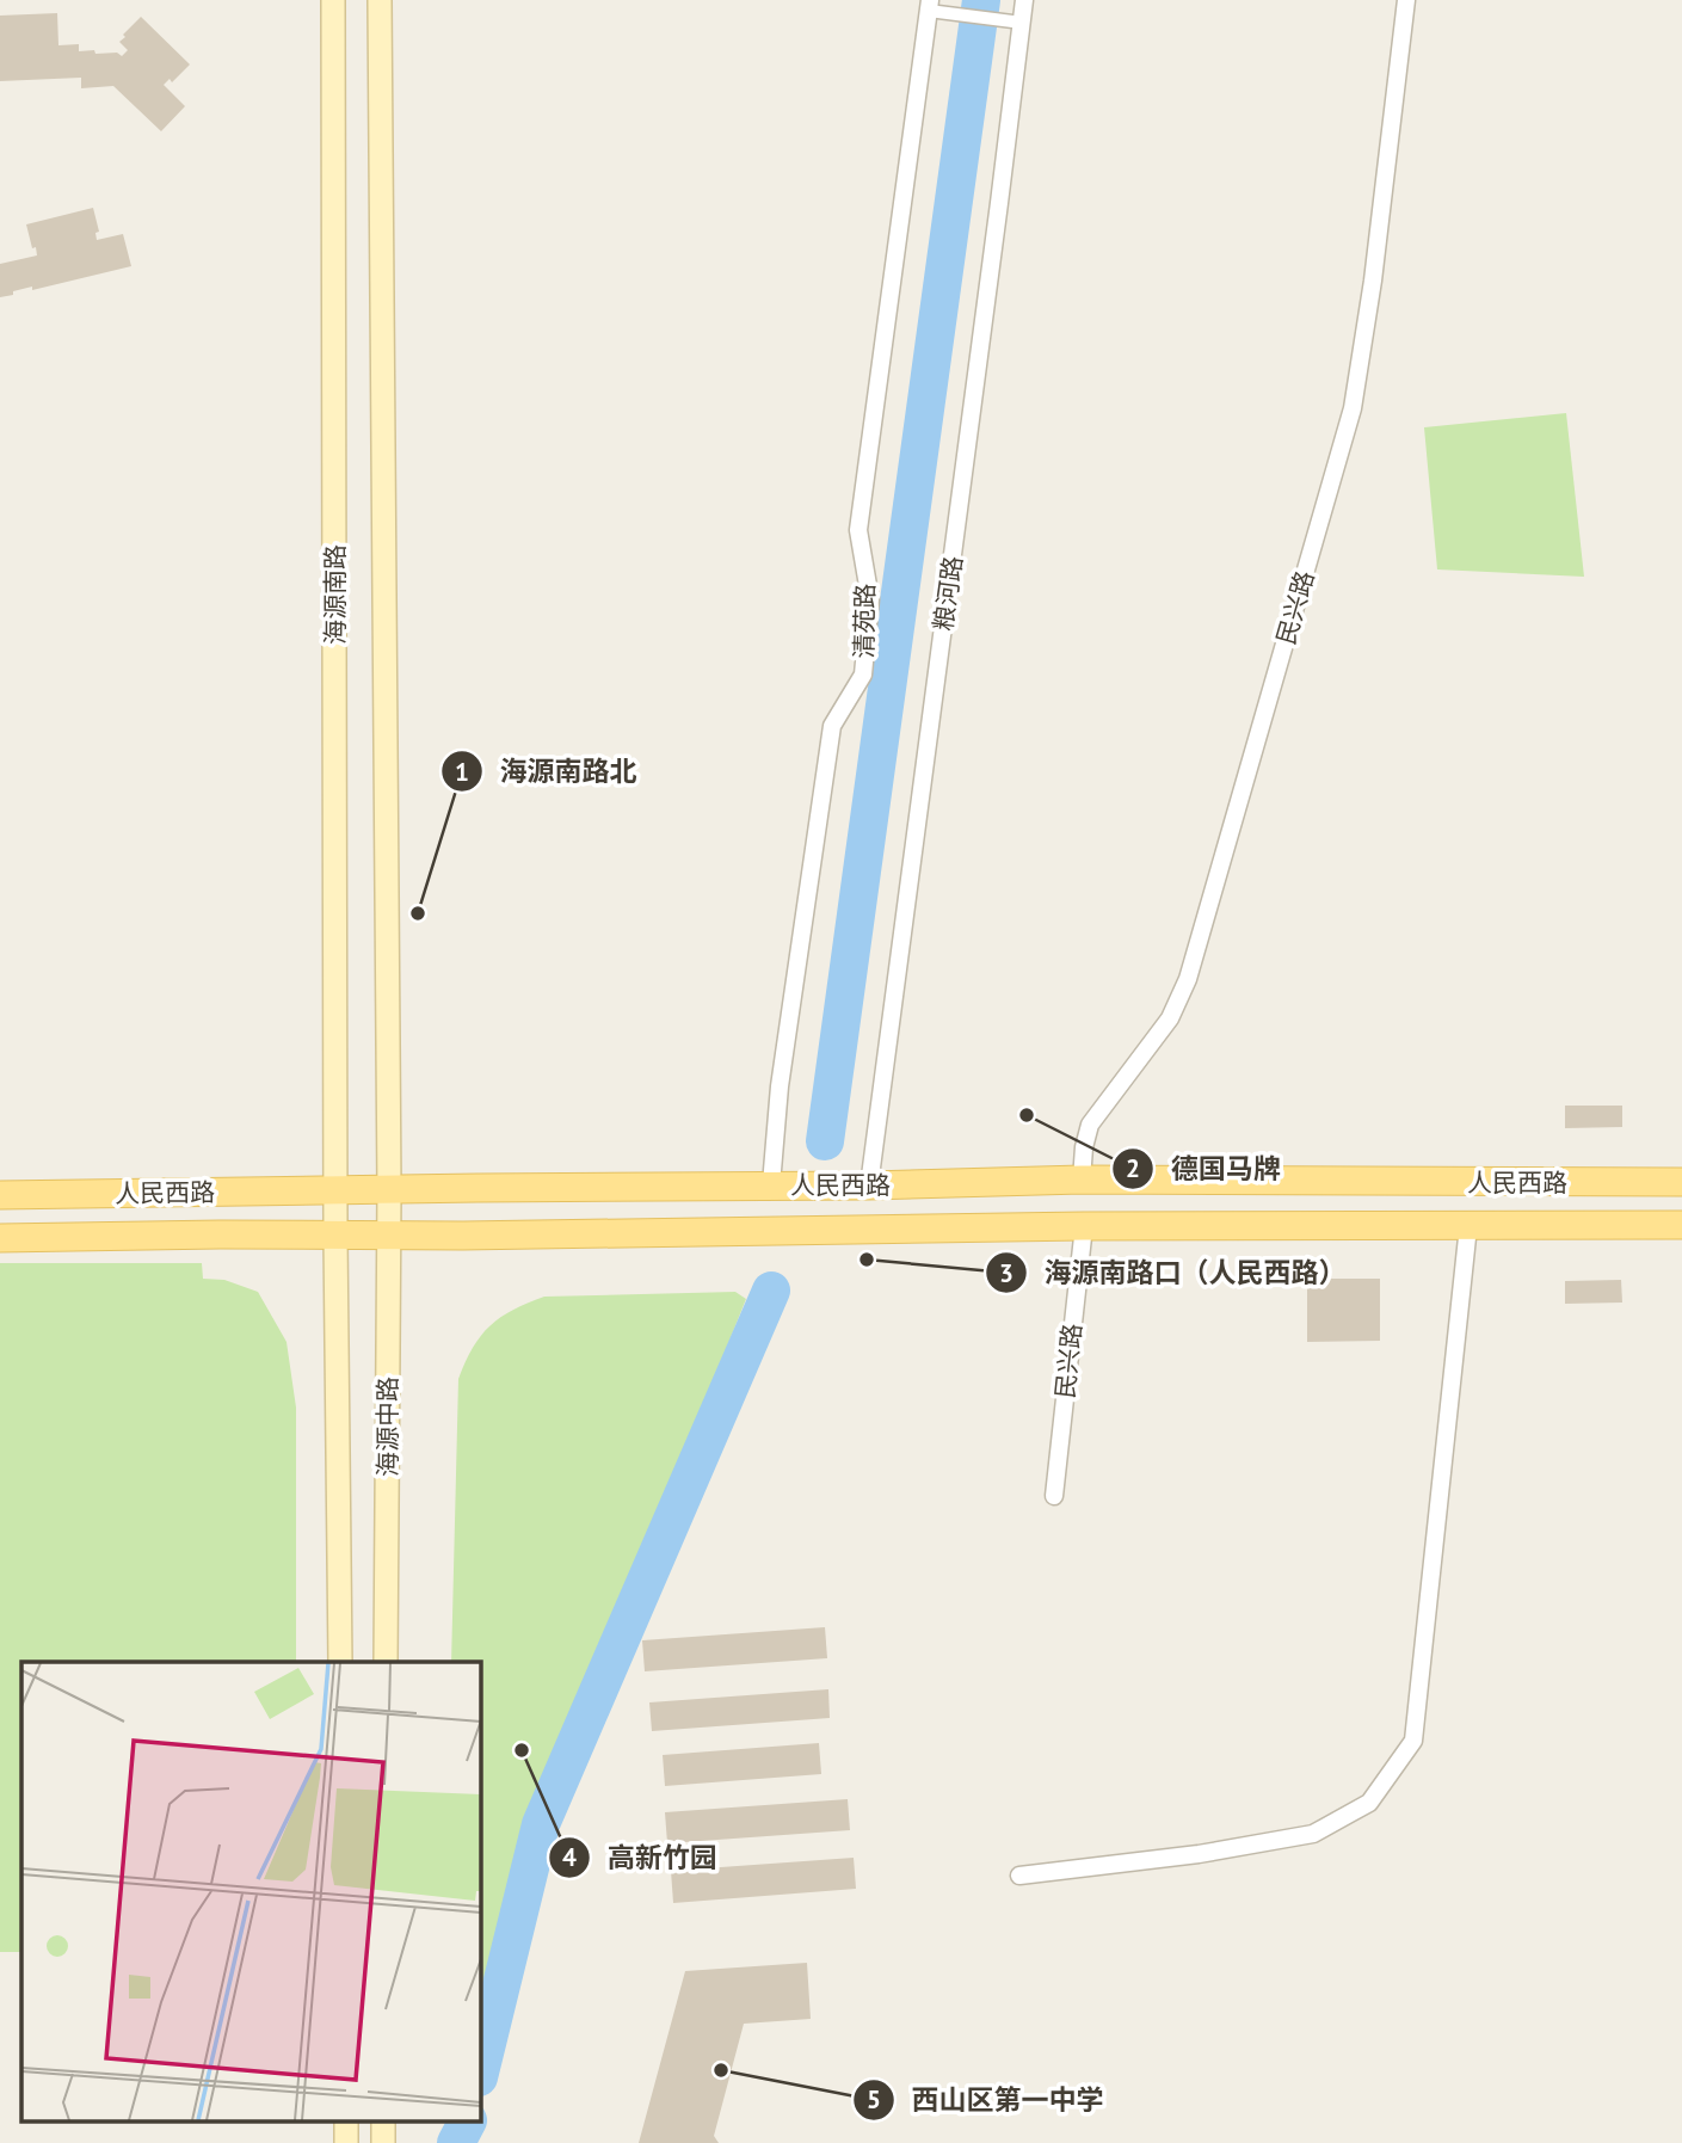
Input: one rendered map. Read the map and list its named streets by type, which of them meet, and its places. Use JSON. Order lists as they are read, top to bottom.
{
  "streets": {
    "main road": ["海源南路", "人民西路", "海源中路"],
    "street": ["粮河路", "民兴路", "清苑路"]
  },
  "crossings": [
    ["粮河路", "人民西路"],
    ["海源南路", "人民西路"],
    ["海源南路", "海源中路"],
    ["民兴路", "人民西路"],
    ["清苑路", "人民西路"],
    ["人民西路", "海源中路"]
  ],
  "places": [
    "海源南路北",
    "德国马牌",
    "海源南路口（人民西路）",
    "高新竹园",
    "西山区第一中学"
  ]
}
